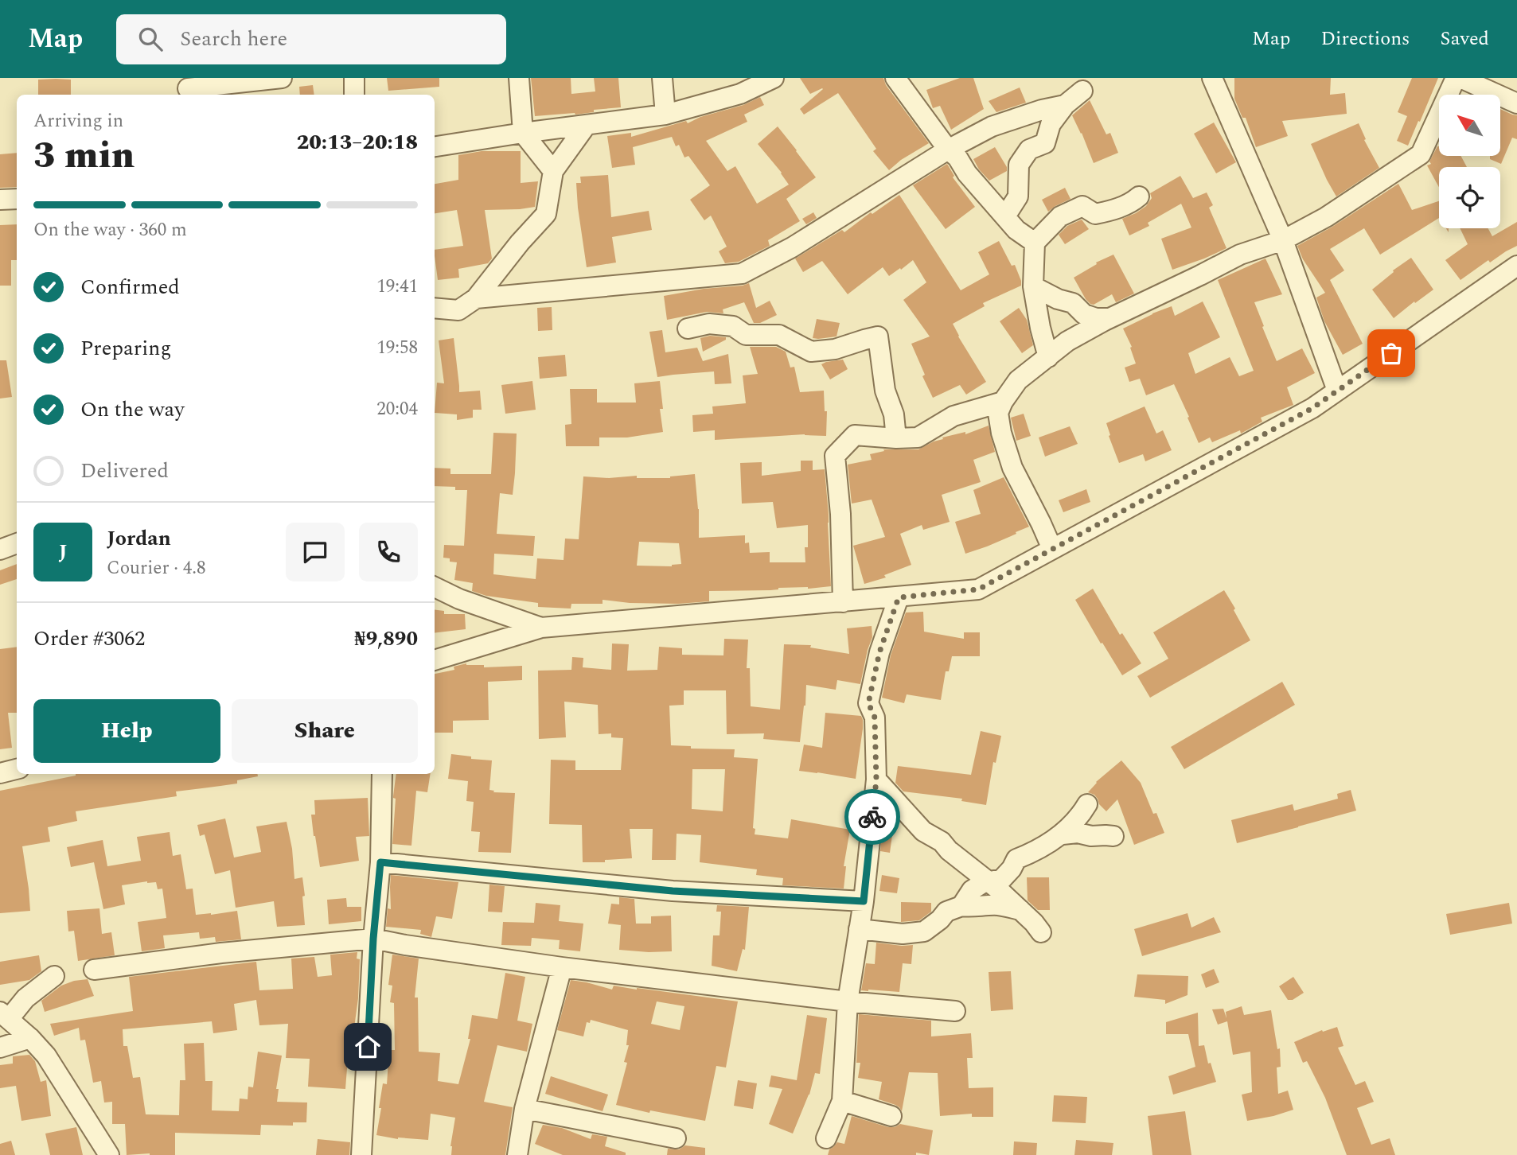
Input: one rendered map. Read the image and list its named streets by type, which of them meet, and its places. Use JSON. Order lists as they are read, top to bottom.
{
  "north": "top left",
  "page": {
    "header": "Map",
    "search": "Search here",
    "nav": ["Map", "Directions", "Saved"],
    "heading": ["3 min", "Arriving in", "20:13–20:18"],
    "panel": [
      "Jordan",
      "Courier · 4.8",
      "Order #3062",
      "₦9,890"
    ],
    "bar": "On the way · 360 m",
    "list": [
      ["Confirmed", "19:41"],
      ["Preparing", "19:58"],
      ["On the way", "20:04"],
      "Delivered"
    ],
    "round": "J",
    "buttons": ["Help", "Share"]
  }
}
